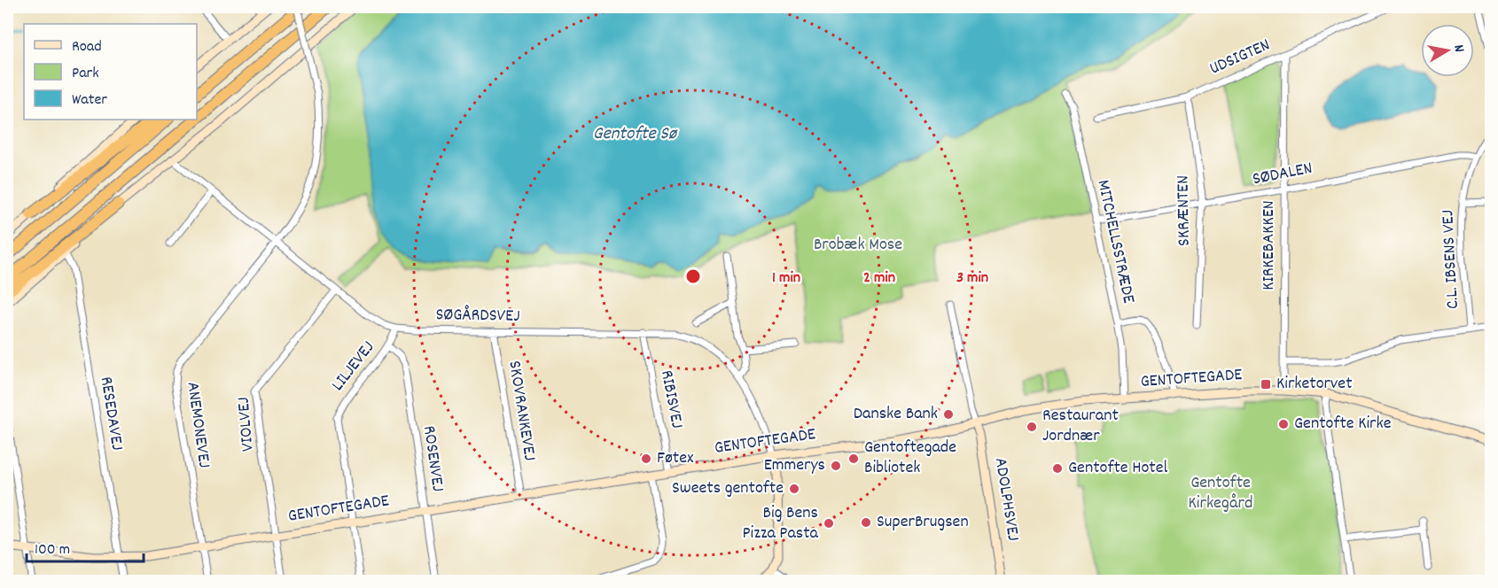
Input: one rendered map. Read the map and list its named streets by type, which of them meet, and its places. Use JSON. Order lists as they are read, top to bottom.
{
  "streets": {
    "street": [
      "UDSIGTEN",
      "SØDALEN",
      "SKRÆNTEN",
      "MITCHELLSSTRÆDE",
      "KIRKEBAKKEN",
      "C.L. IBSENS VEJ",
      "SØGÅRDSVEJ",
      "LILJEVEJ",
      "GENTOFTEGADE",
      "RIBISVEJ",
      "SKOVRANKEVEJ",
      "RESEDAVEJ",
      "VIOLVEJ",
      "ANEMONEVEJ",
      "ROSENVEJ",
      "ADOLPHSVEJ"
    ]
  },
  "crossings": [
    ["UDSIGTEN", "SKRÆNTEN"],
    ["UDSIGTEN", "KIRKEBAKKEN"],
    ["SØDALEN", "SKRÆNTEN"],
    ["SØDALEN", "MITCHELLSSTRÆDE"],
    ["SØDALEN", "KIRKEBAKKEN"],
    ["SØDALEN", "C.L. IBSENS VEJ"],
    ["MITCHELLSSTRÆDE", "GENTOFTEGADE"],
    ["SØGÅRDSVEJ", "LILJEVEJ"],
    ["SØGÅRDSVEJ", "GENTOFTEGADE"],
    ["SØGÅRDSVEJ", "RIBISVEJ"],
    ["SØGÅRDSVEJ", "SKOVRANKEVEJ"],
    ["SØGÅRDSVEJ", "VIOLVEJ"],
    ["SØGÅRDSVEJ", "ANEMONEVEJ"],
    ["LILJEVEJ", "GENTOFTEGADE"],
    ["LILJEVEJ", "ROSENVEJ"],
    ["GENTOFTEGADE", "RIBISVEJ"],
    ["GENTOFTEGADE", "SKOVRANKEVEJ"],
    ["GENTOFTEGADE", "RESEDAVEJ"],
    ["GENTOFTEGADE", "VIOLVEJ"],
    ["GENTOFTEGADE", "ANEMONEVEJ"],
    ["GENTOFTEGADE", "ROSENVEJ"],
    ["GENTOFTEGADE", "ADOLPHSVEJ"]
  ],
  "water": ["Gentofte Sø"],
  "parks": ["Brobæk Mose", "Gentofte Kirkegård"],
  "places": {
    "transit": ["Kirketorvet"],
    "other": [
      "Danske Bank",
      "Gentofte Kirke",
      "Restaurant Jordnær",
      "Føtex",
      "Gentoftegade Bibliotek",
      "Emmerys",
      "Gentofte Hotel",
      "Sweets gentofte",
      "SuperBrugsen",
      "Big Bens Pizza Pasta"
    ]
  },
  "legend": ["Road", "Park", "Water"],
  "scale_bar": "100 m",
  "north": "right",
  "rings": ["1 min", "2 min", "3 min"]
}
